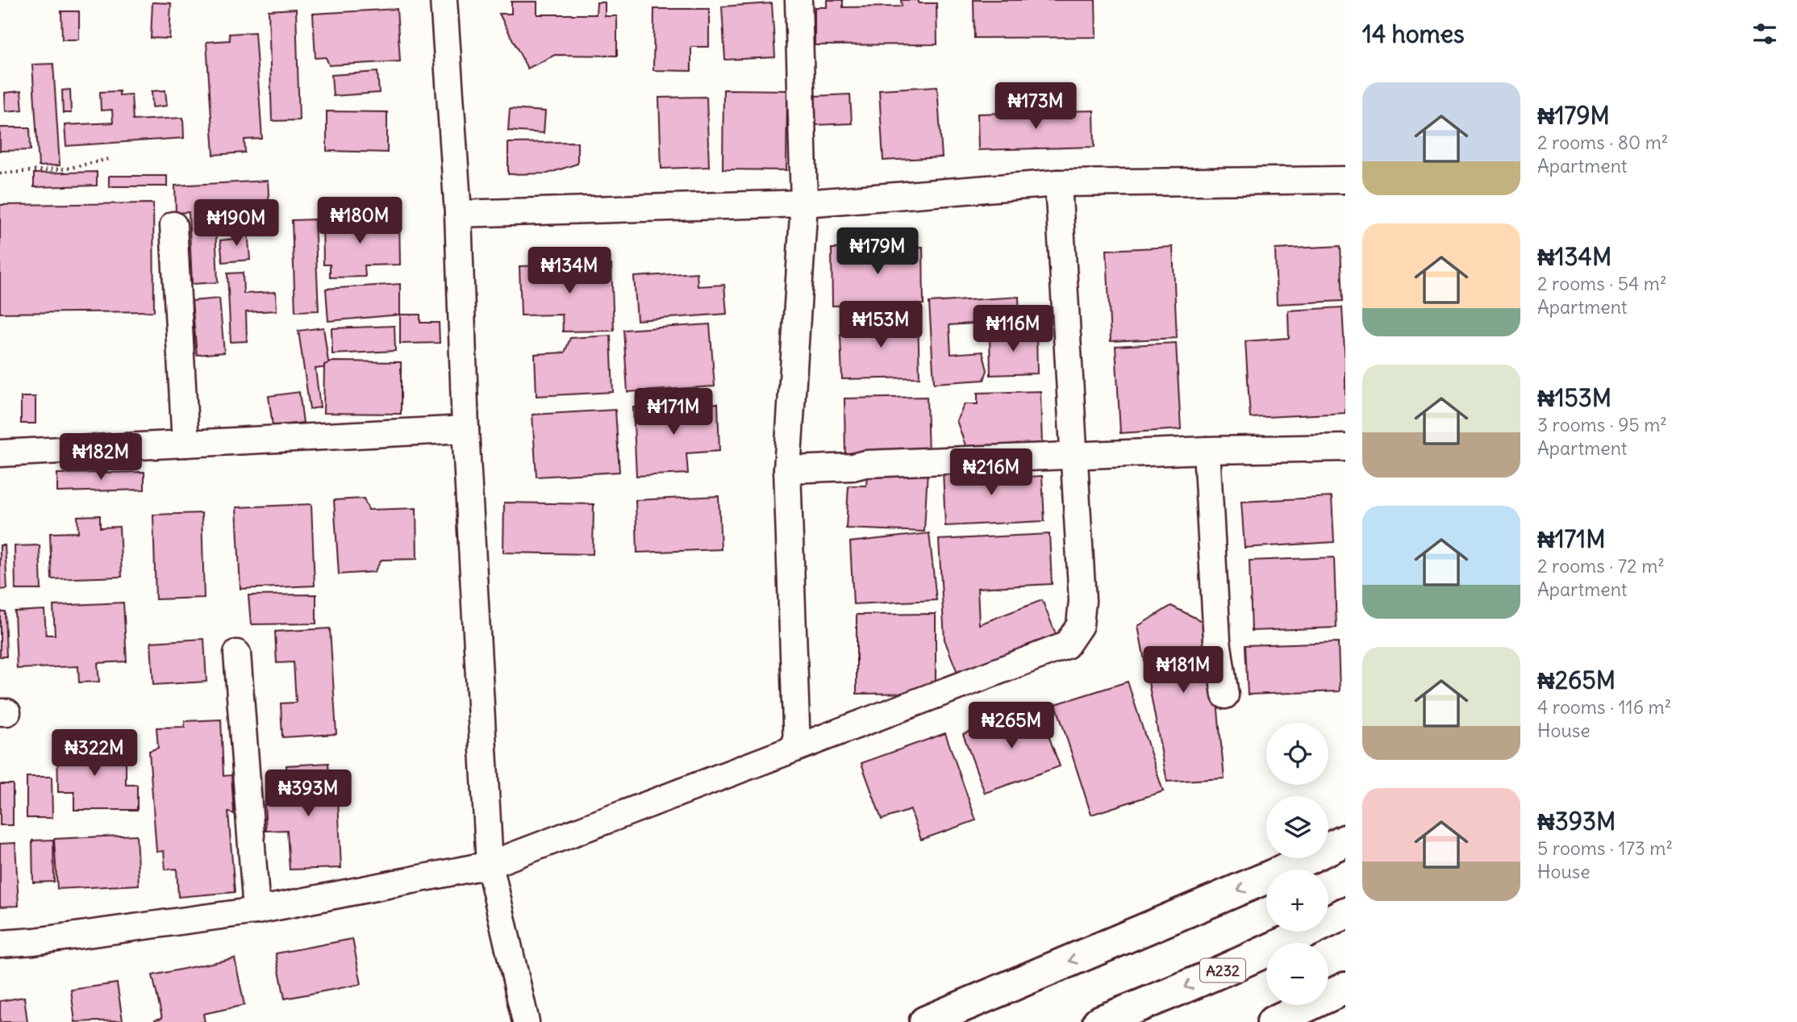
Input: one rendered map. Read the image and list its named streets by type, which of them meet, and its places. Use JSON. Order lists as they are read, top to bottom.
{
  "streets": {
    "main road": ["A232"]
  },
  "page": {
    "heading": "14 homes",
    "list": [
      {
        "name": "₦179M",
        "note": "2 rooms · 80 m² · Apartment"
      },
      {
        "name": "₦134M",
        "note": "2 rooms · 54 m² · Apartment"
      },
      {
        "name": "₦153M",
        "note": "3 rooms · 95 m² · Apartment"
      },
      {
        "name": "₦171M",
        "note": "2 rooms · 72 m² · Apartment"
      },
      {
        "name": "₦265M",
        "note": "4 rooms · 116 m² · House"
      },
      {
        "name": "₦393M",
        "note": "5 rooms · 173 m² · House"
      }
    ],
    "price": [
      "₦173M",
      "₦180M",
      "₦190M",
      "₦179M",
      "₦134M",
      "₦153M",
      "₦116M",
      "₦171M",
      "₦182M",
      "₦216M",
      "₦181M",
      "₦265M",
      "₦322M",
      "₦393M"
    ],
    "map_buttons": ["+", "−"]
  }
}
